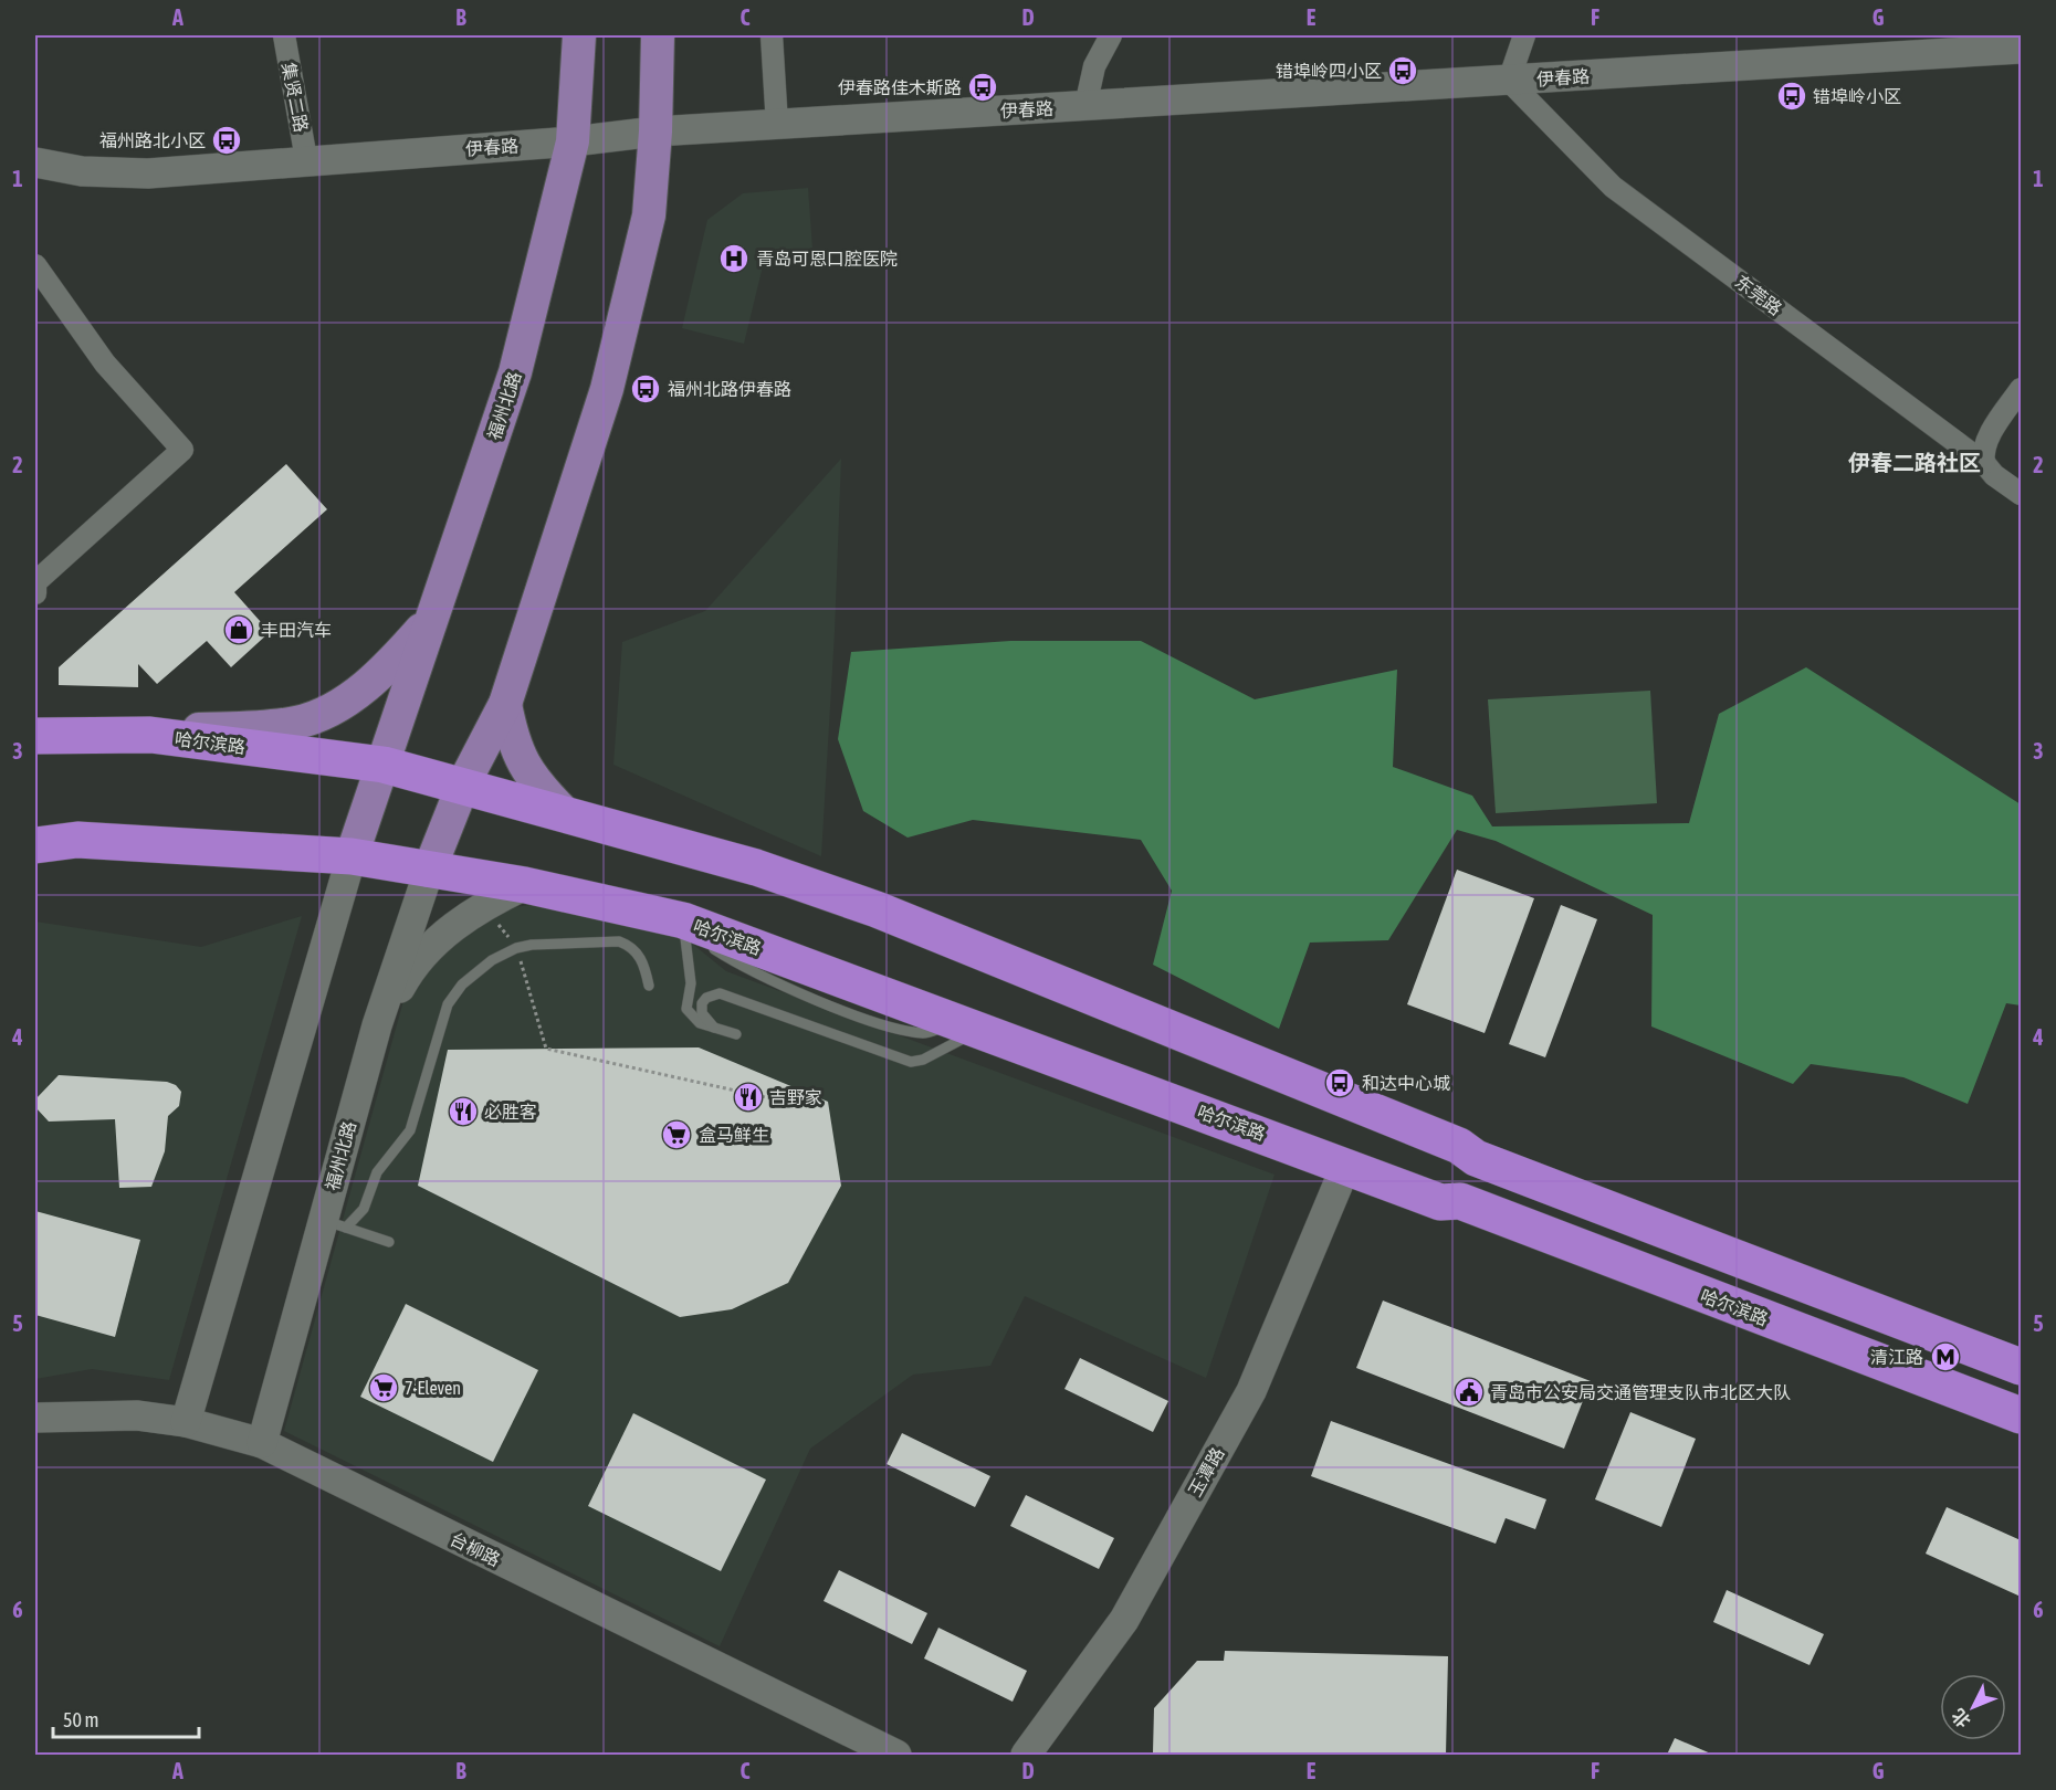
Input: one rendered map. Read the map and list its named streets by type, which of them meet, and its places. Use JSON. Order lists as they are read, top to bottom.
{
  "streets": {
    "highway": ["哈尔滨路"],
    "main road": ["福州北路"],
    "street": [
      "伊春路",
      "集贤二路",
      "东莞路",
      "玉潭路",
      "台柳路"
    ]
  },
  "crossings": [
    ["伊春路", "集贤二路"],
    ["伊春路", "东莞路"],
    ["伊春路", "福州北路"],
    ["福州北路", "哈尔滨路"],
    ["福州北路", "台柳路"],
    ["哈尔滨路", "玉潭路"]
  ],
  "districts": ["伊春二路社区"],
  "places": {
    "bus stop": [
      "错埠岭四小区",
      "伊春路佳木斯路",
      "错埠岭小区",
      "福州路北小区",
      "福州北路伊春路",
      "和达中心城"
    ],
    "hospital": ["青岛可恩口腔医院"],
    "shop": ["丰田汽车"],
    "restaurant": ["吉野家", "必胜客"],
    "supermarket": ["盒马鲜生", "7-Eleven"],
    "metro station": ["清江路"],
    "public building": ["青岛市公安局交通管理支队市北区大队"]
  },
  "scale_bar": "50 m",
  "north": "bottom left",
  "grid": {
    "columns": [
      "A",
      "B",
      "C",
      "D",
      "E",
      "F",
      "G"
    ],
    "rows": [
      "1",
      "2",
      "3",
      "4",
      "5",
      "6"
    ]
  }
}
